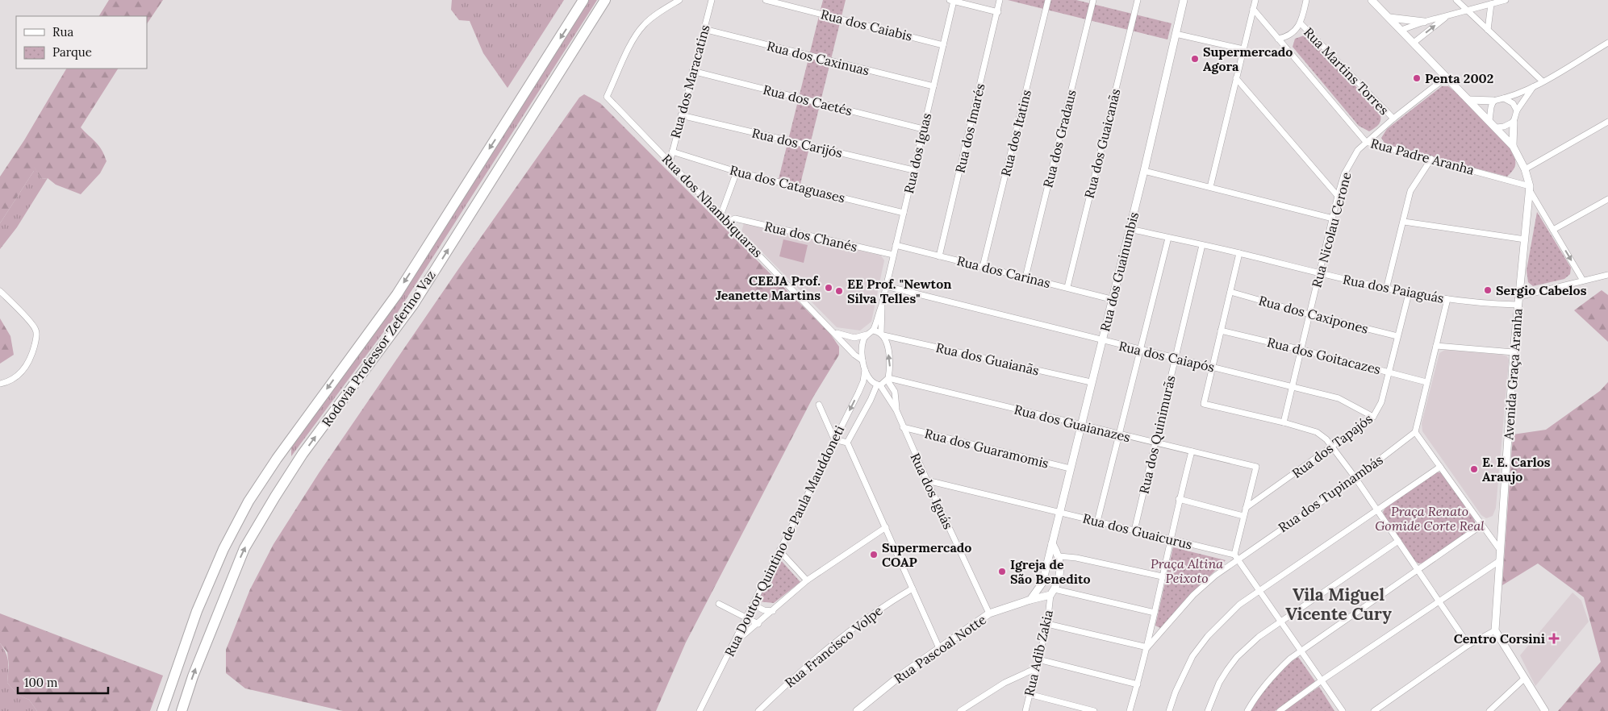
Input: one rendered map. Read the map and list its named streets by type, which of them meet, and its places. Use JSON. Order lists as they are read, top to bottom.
{
  "streets": {
    "highway": ["Rodovia Professor Zeferino Vaz"],
    "street": [
      "Rua dos Caiabis",
      "Rua dos Caxinuas",
      "Rua Martins Torres",
      "Rua dos Maracatins",
      "Rua dos Caetés",
      "Rua dos Imarés",
      "Rua dos Itatins",
      "Rua dos Gradaus",
      "Rua dos Carijós",
      "Rua dos Guaicanãs",
      "Rua dos Iguas",
      "Rua Padre Aranha",
      "Rua dos Cataguases",
      "Rua dos Nhambiquaras",
      "Rua Nicolau Cerone",
      "Rua dos Chanés",
      "Rua dos Carinas",
      "Rua dos Guainumbis",
      "Rua dos Paiaguás",
      "Rua dos Caxipones",
      "Rua dos Goitacazes",
      "Rua dos Caiapós",
      "Rua dos Guaianãs",
      "Avenida Graça Aranha",
      "Rua dos Guaianazes",
      "Rua dos Quinimurãs",
      "Rua dos Tapajós",
      "Rua dos Guaramomis",
      "Rua dos Iguás",
      "Rua dos Tupinambás",
      "Rua dos Guaicurus",
      "Rua Doutor Quintino de Paula Mauddoneti",
      "Rua Francisco Volpe",
      "Rua Pascoal Notte",
      "Rua Adib Zakia"
    ]
  },
  "crossings": [
    ["Rua dos Caiabis", "Rua dos Iguas"],
    ["Rua dos Caxinuas", "Rua dos Maracatins"],
    ["Rua dos Caxinuas", "Rua dos Iguas"],
    ["Rua Martins Torres", "Rua Nicolau Cerone"],
    ["Rua dos Maracatins", "Rua dos Caetés"],
    ["Rua dos Maracatins", "Rua dos Carijós"],
    ["Rua dos Maracatins", "Rua dos Cataguases"],
    ["Rua dos Maracatins", "Rua dos Nhambiquaras"],
    ["Rua dos Caetés", "Rua dos Iguas"],
    ["Rua dos Imarés", "Rua dos Carinas"],
    ["Rua dos Itatins", "Rua dos Carinas"],
    ["Rua dos Gradaus", "Rua dos Carinas"],
    ["Rua dos Carijós", "Rua dos Iguas"],
    ["Rua dos Guaicanãs", "Rua dos Carinas"],
    ["Rua dos Iguas", "Rua dos Cataguases"],
    ["Rua dos Iguas", "Rua dos Chanés"],
    ["Rua dos Iguas", "Rua dos Carinas"],
    ["Rua dos Iguas", "Rua dos Caiapós"],
    ["Rua dos Iguas", "Rua dos Guaianãs"],
    ["Rua dos Iguas", "Rua dos Guaianazes"],
    ["Rua dos Iguas", "Rua dos Iguás"],
    ["Rua Padre Aranha", "Rua Nicolau Cerone"],
    ["Rua Padre Aranha", "Avenida Graça Aranha"],
    ["Rua dos Nhambiquaras", "Rua dos Chanés"],
    ["Rua Nicolau Cerone", "Rua dos Paiaguás"],
    ["Rua Nicolau Cerone", "Rua dos Caxipones"],
    ["Rua Nicolau Cerone", "Rua dos Goitacazes"],
    ["Rua Nicolau Cerone", "Rua dos Caiapós"],
    ["Rua dos Carinas", "Rua dos Guainumbis"],
    ["Rua dos Guainumbis", "Rua dos Paiaguás"],
    ["Rua dos Guainumbis", "Rua dos Caiapós"],
    ["Rua dos Guainumbis", "Rua dos Guaianãs"],
    ["Rua dos Guainumbis", "Rua dos Guaianazes"],
    ["Rua dos Guainumbis", "Rua dos Guaramomis"],
    ["Rua dos Guainumbis", "Rua dos Guaicurus"],
    ["Rua dos Guainumbis", "Rua Pascoal Notte"],
    ["Rua dos Paiaguás", "Avenida Graça Aranha"],
    ["Rua dos Paiaguás", "Rua dos Quinimurãs"],
    ["Rua dos Paiaguás", "Rua dos Tapajós"],
    ["Rua dos Caxipones", "Rua dos Tapajós"],
    ["Rua dos Goitacazes", "Rua dos Tapajós"],
    ["Rua dos Caiapós", "Rua dos Quinimurãs"],
    ["Rua dos Caiapós", "Rua dos Tapajós"],
    ["Rua dos Guaianazes", "Rua dos Quinimurãs"],
    ["Rua dos Guaianazes", "Rua dos Tapajós"],
    ["Rua dos Guaianazes", "Rua dos Iguás"],
    ["Rua dos Guaianazes", "Rua dos Tupinambás"],
    ["Rua dos Quinimurãs", "Rua dos Guaicurus"],
    ["Rua dos Guaramomis", "Rua dos Iguás"],
    ["Rua dos Iguás", "Rua dos Guaicurus"],
    ["Rua dos Iguás", "Rua Pascoal Notte"],
    ["Rua dos Tupinambás", "Rua dos Guaicurus"]
  ],
  "districts": ["Vila Miguel Vicente Cury"],
  "parks": ["Praça Renato Gomide Corte Real", "Praça Altina Peixoto"],
  "places": {
    "other": [
      "Supermercado Agora",
      "Penta 2002",
      "CEEJA Prof. Jeanette Martins",
      "Sergio Cabelos",
      "EE Prof. \"Newton Silva Telles\"",
      "E. E. Carlos Araujo",
      "Supermercado COAP",
      "Igreja de São Benedito"
    ],
    "health": ["Centro Corsini"]
  },
  "legend": ["Rua", "Parque"],
  "scale_bar": "100 m"
}
